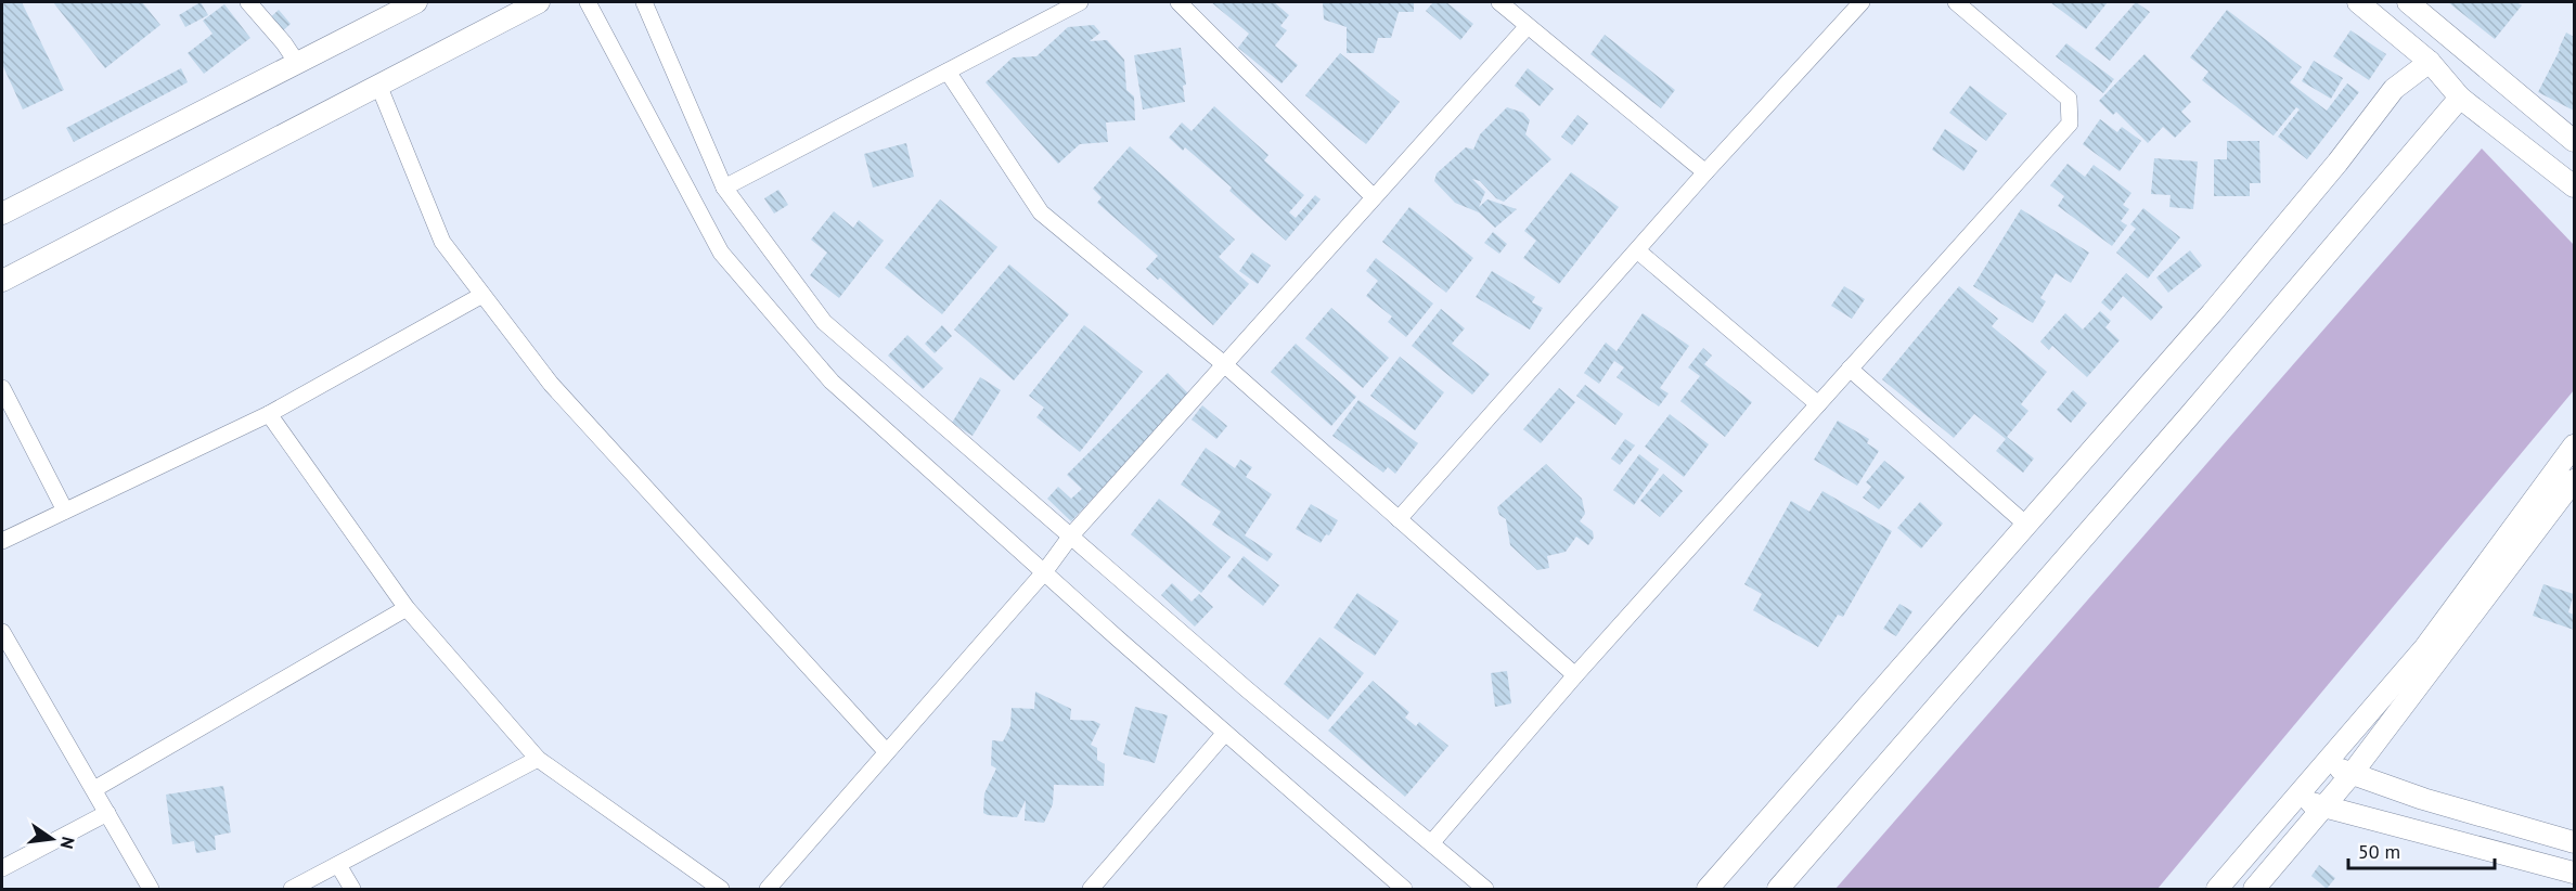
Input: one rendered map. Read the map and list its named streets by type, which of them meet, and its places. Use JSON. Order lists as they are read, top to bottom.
{
  "scale_bar": "50 m",
  "north": "right"
}
